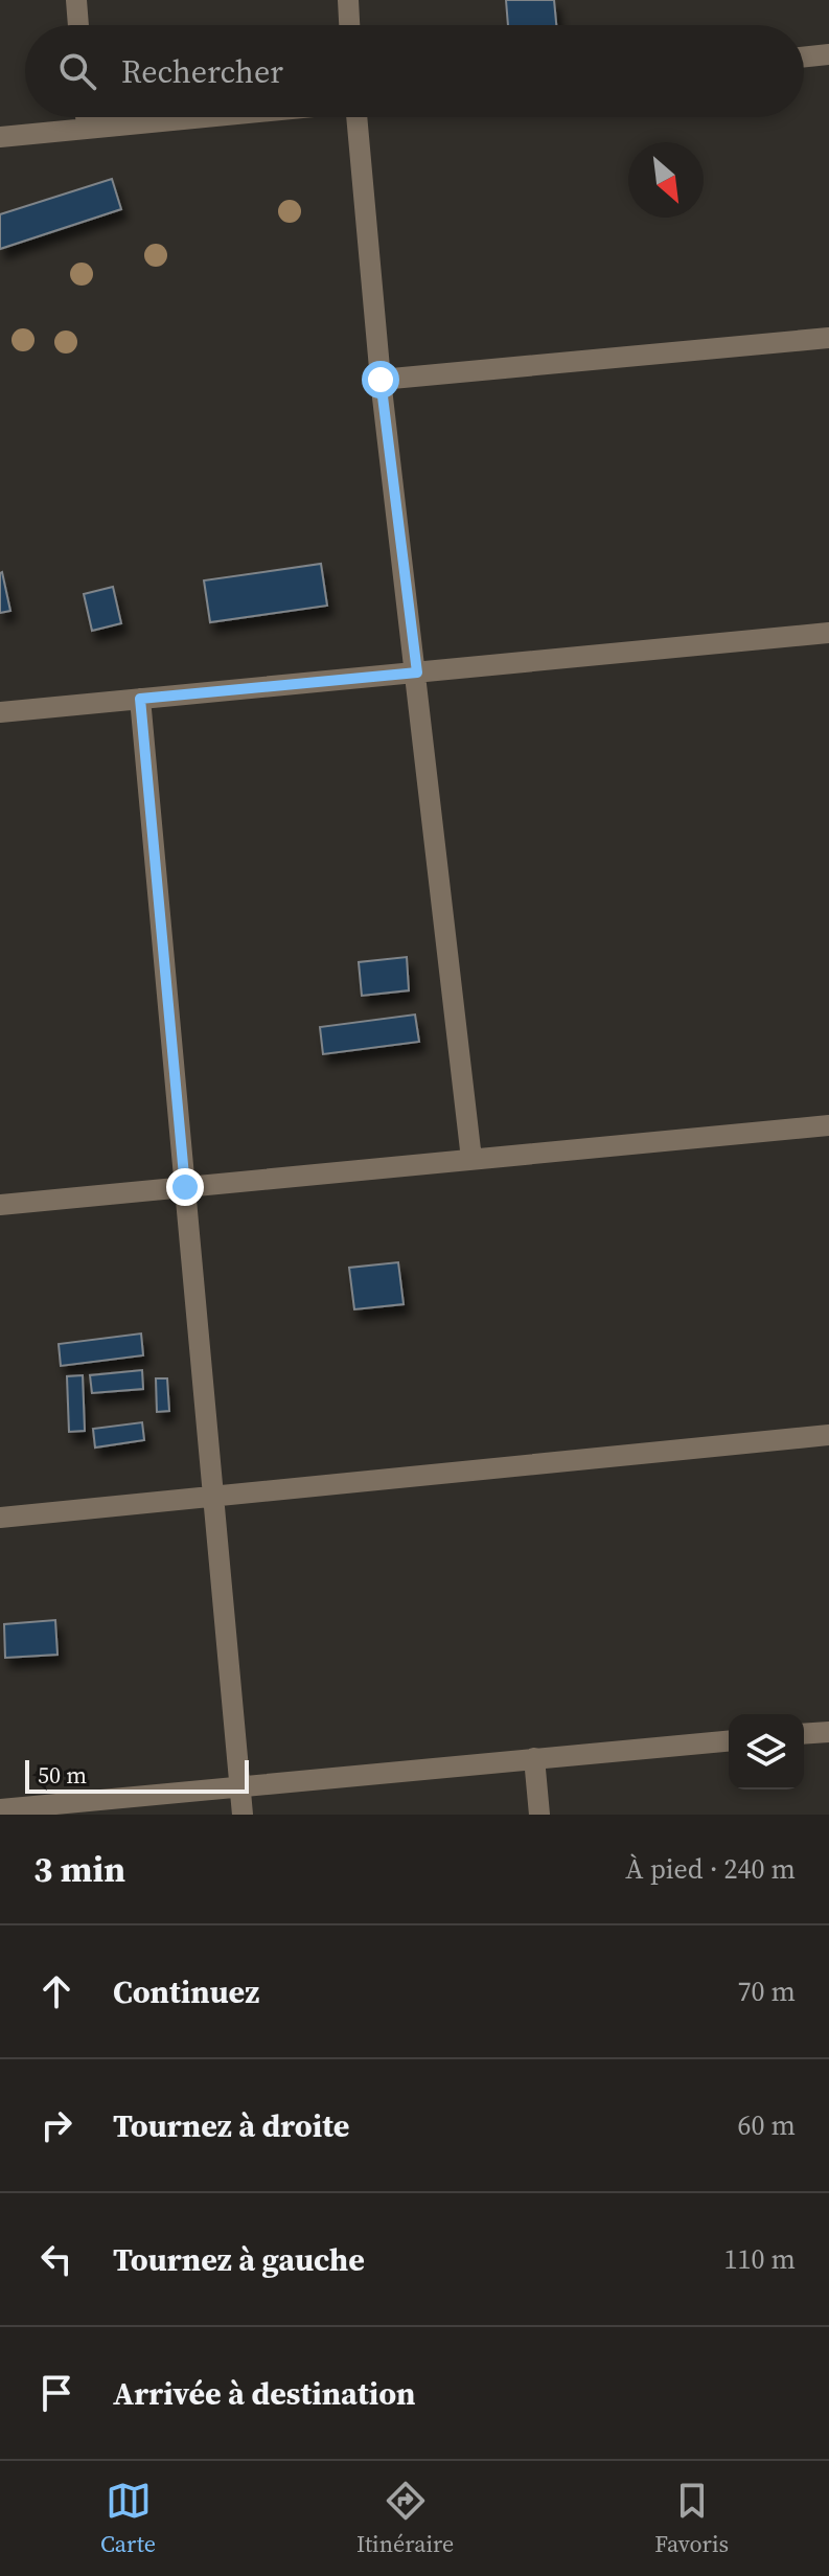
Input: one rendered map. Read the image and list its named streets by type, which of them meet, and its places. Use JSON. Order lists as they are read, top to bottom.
{
  "scale_bar": "50 m",
  "north": "bottom right",
  "page": {
    "search": "Rechercher",
    "scale": "50 m",
    "heading": ["3 min", "À pied · 240 m"],
    "list": [
      ["Continuez", "70 m"],
      ["Tournez à droite", "60 m"],
      ["Tournez à gauche", "110 m"],
      "Arrivée à destination"
    ],
    "nav": ["Carte", "Itinéraire", "Favoris"]
  }
}
